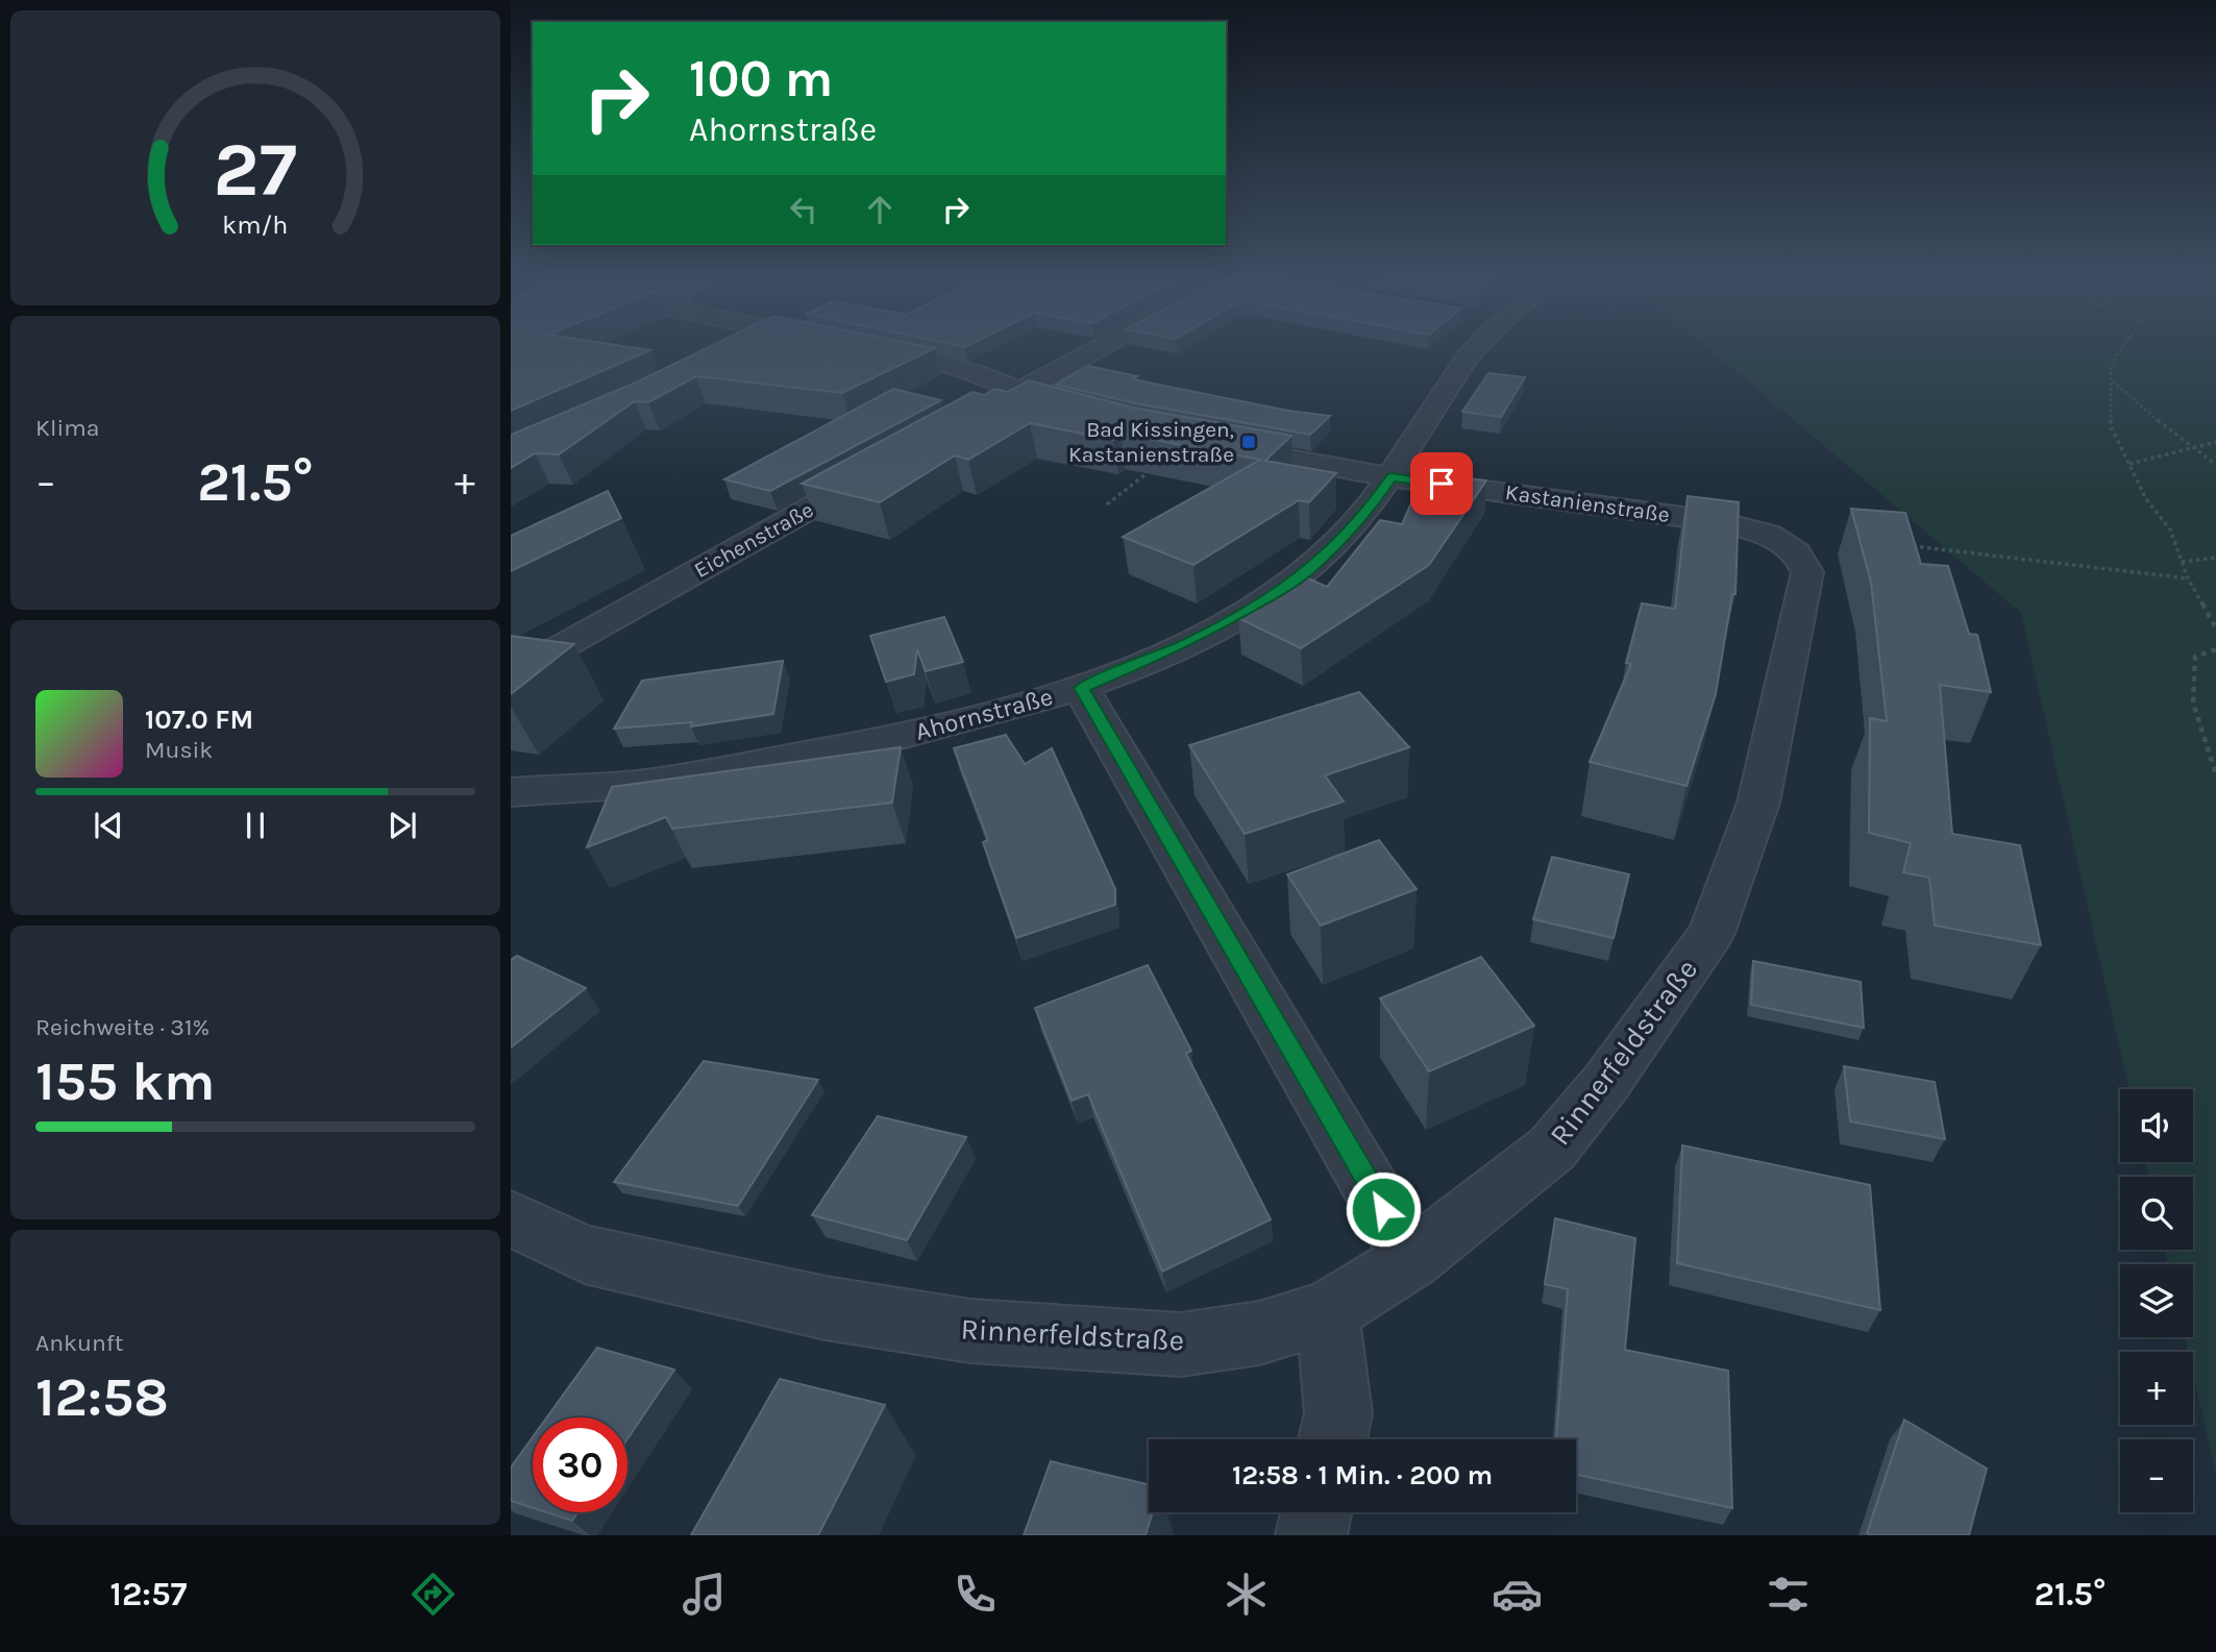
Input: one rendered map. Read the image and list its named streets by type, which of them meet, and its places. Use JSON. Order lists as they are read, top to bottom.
{
  "streets": {
    "street": [
      "Kastanienstraße",
      "Eichenstraße",
      "Ahornstraße",
      "Rinnerfeldstraße"
    ]
  },
  "crossings": [
    ["Kastanienstraße", "Ahornstraße"],
    ["Kastanienstraße", "Rinnerfeldstraße"]
  ],
  "places": {
    "transit": ["Bad Kissingen, Kastanienstraße"]
  },
  "page": {
    "turn": ["100 m", "Ahornstraße"],
    "tile": [
      "Klima",
      ["Reichweite · 31%", "155 km"],
      ["Ankunft", "12:58"]
    ],
    "heat": ["−", "21.5°", "+"],
    "song": ["107.0 FM", "Musik"],
    "map_buttons": ["+", "−"],
    "limit": "30",
    "trip": "12:58 · 1 Min. · 200 m",
    "tabs": ["12:57", "21.5°"],
    "gauge": ["27", "km/h"]
  }
}
